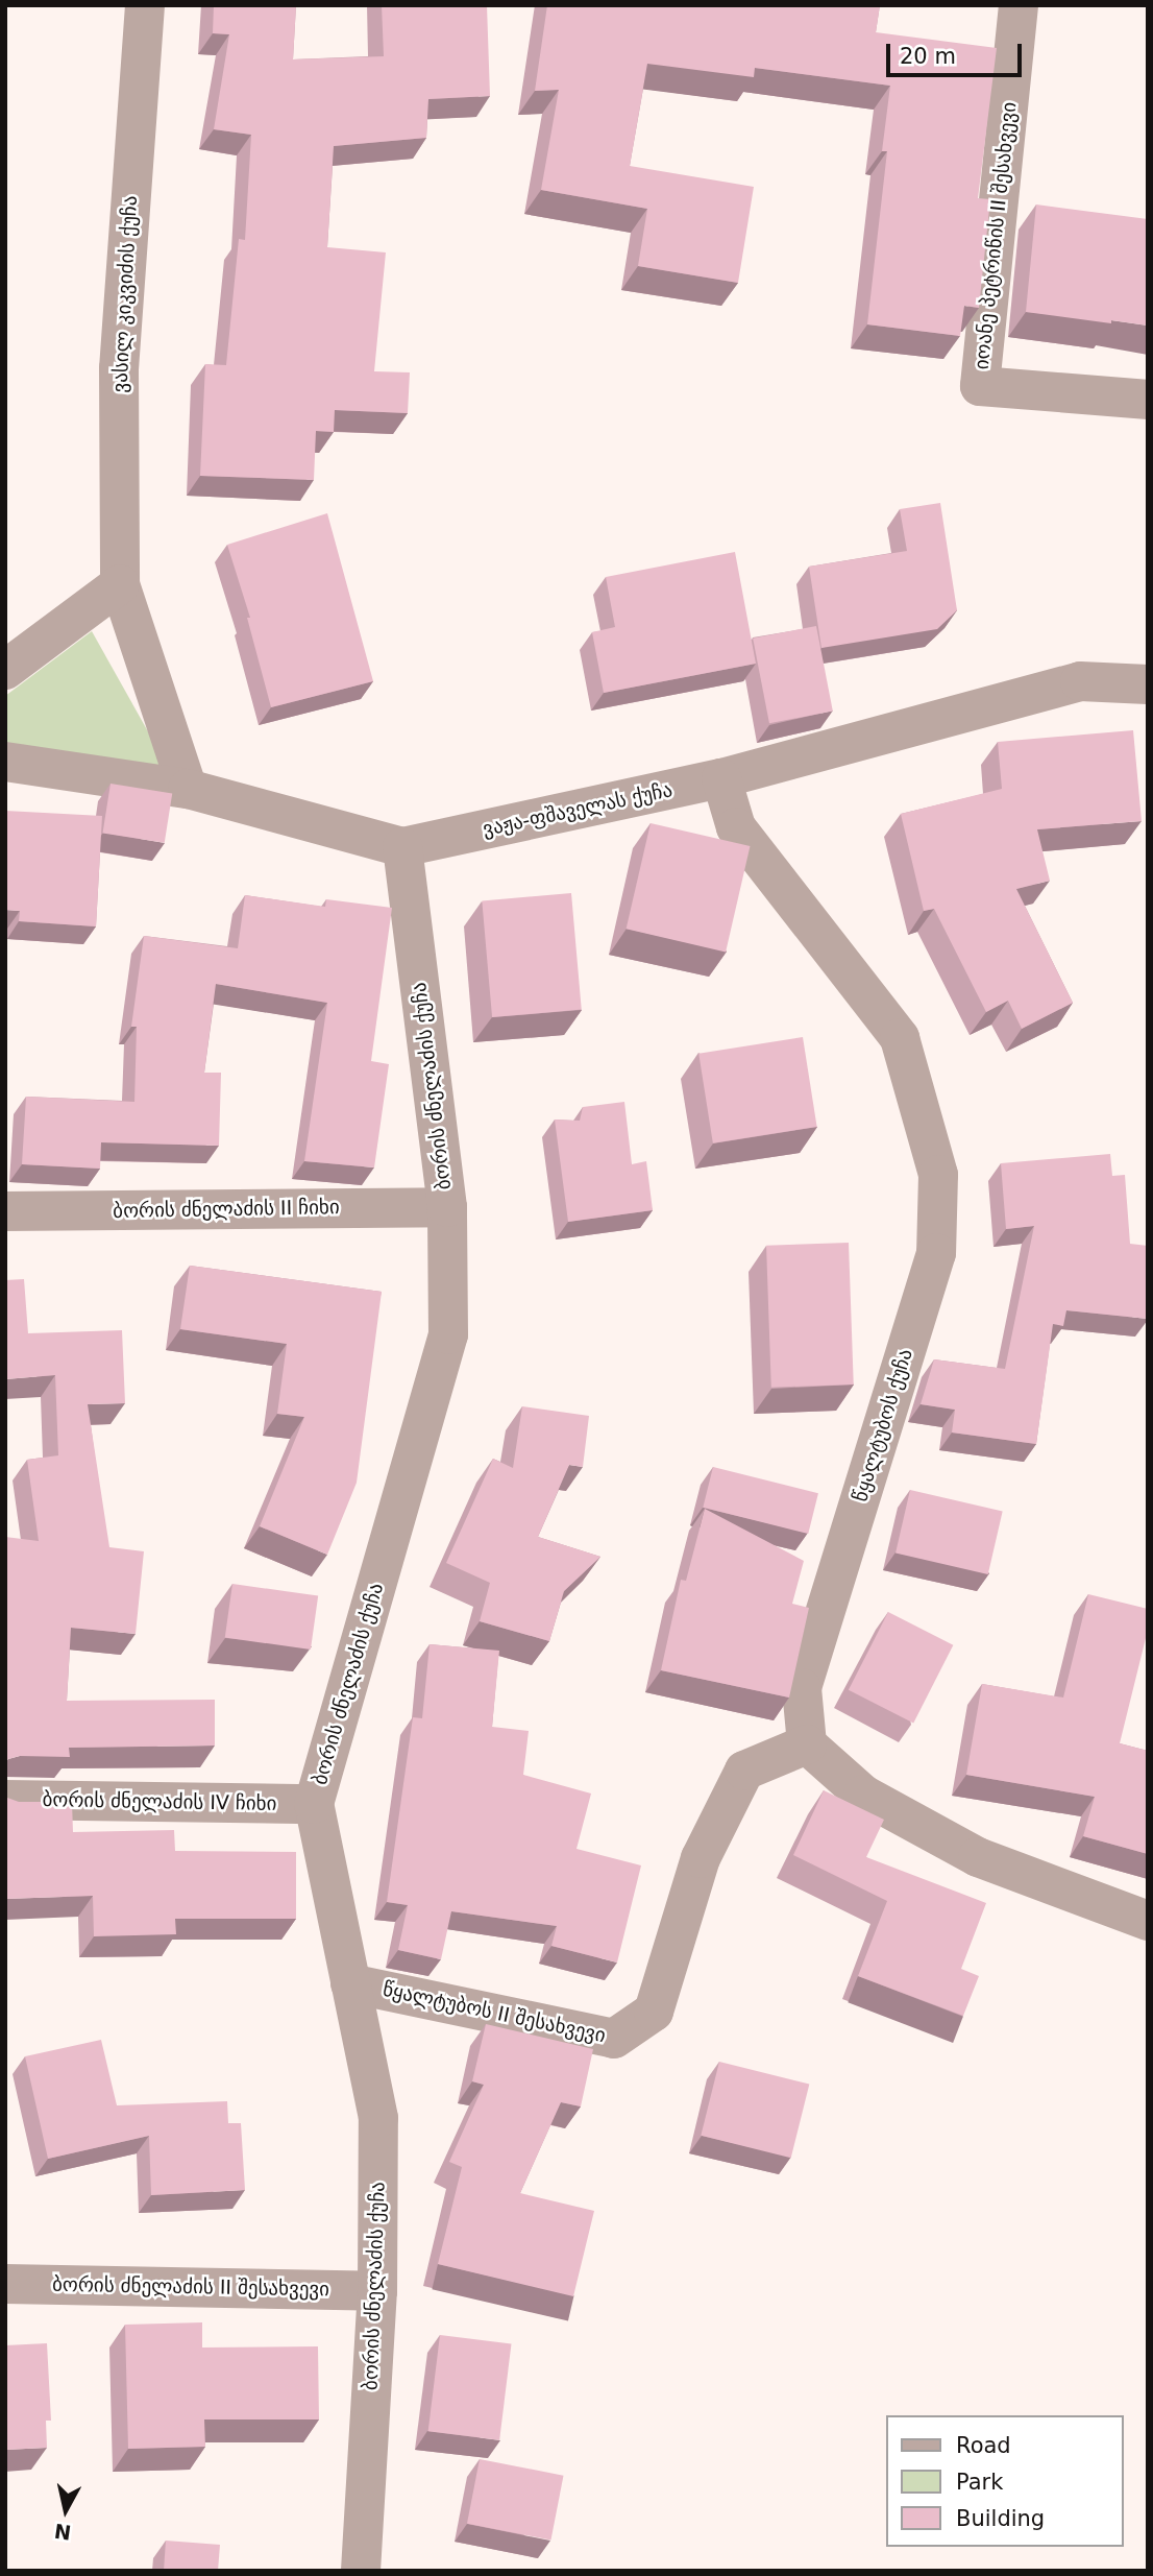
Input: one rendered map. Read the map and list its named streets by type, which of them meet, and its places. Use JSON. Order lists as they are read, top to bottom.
{
  "streets": {
    "street": [
      "იოანე პეტრიწის II შესახვევი",
      "ვასილ კიკვიძის ქუჩა",
      "ვაჟა-ფშაველას ქუჩა",
      "ბორის ძნელაძის ქუჩა",
      "ბორის ძნელაძის II ჩიხი",
      "წყალტუბოს ქუჩა",
      "ბორის ძნელაძის IV ჩიხი",
      "წყალტუბოს II შესახვევი",
      "ბორის ძნელაძის II შესახვევი"
    ]
  },
  "crossings": [
    ["ვასილ კიკვიძის ქუჩა", "ვაჟა-ფშაველას ქუჩა"],
    ["ვაჟა-ფშაველას ქუჩა", "ბორის ძნელაძის ქუჩა"],
    ["ვაჟა-ფშაველას ქუჩა", "წყალტუბოს ქუჩა"],
    ["ბორის ძნელაძის ქუჩა", "ბორის ძნელაძის II ჩიხი"],
    ["ბორის ძნელაძის ქუჩა", "ბორის ძნელაძის IV ჩიხი"],
    ["ბორის ძნელაძის ქუჩა", "წყალტუბოს II შესახვევი"],
    ["ბორის ძნელაძის ქუჩა", "ბორის ძნელაძის II შესახვევი"],
    ["წყალტუბოს ქუჩა", "წყალტუბოს II შესახვევი"]
  ],
  "legend": ["Road", "Park", "Building"],
  "scale_bar": "20 m",
  "north": "bottom"
}
